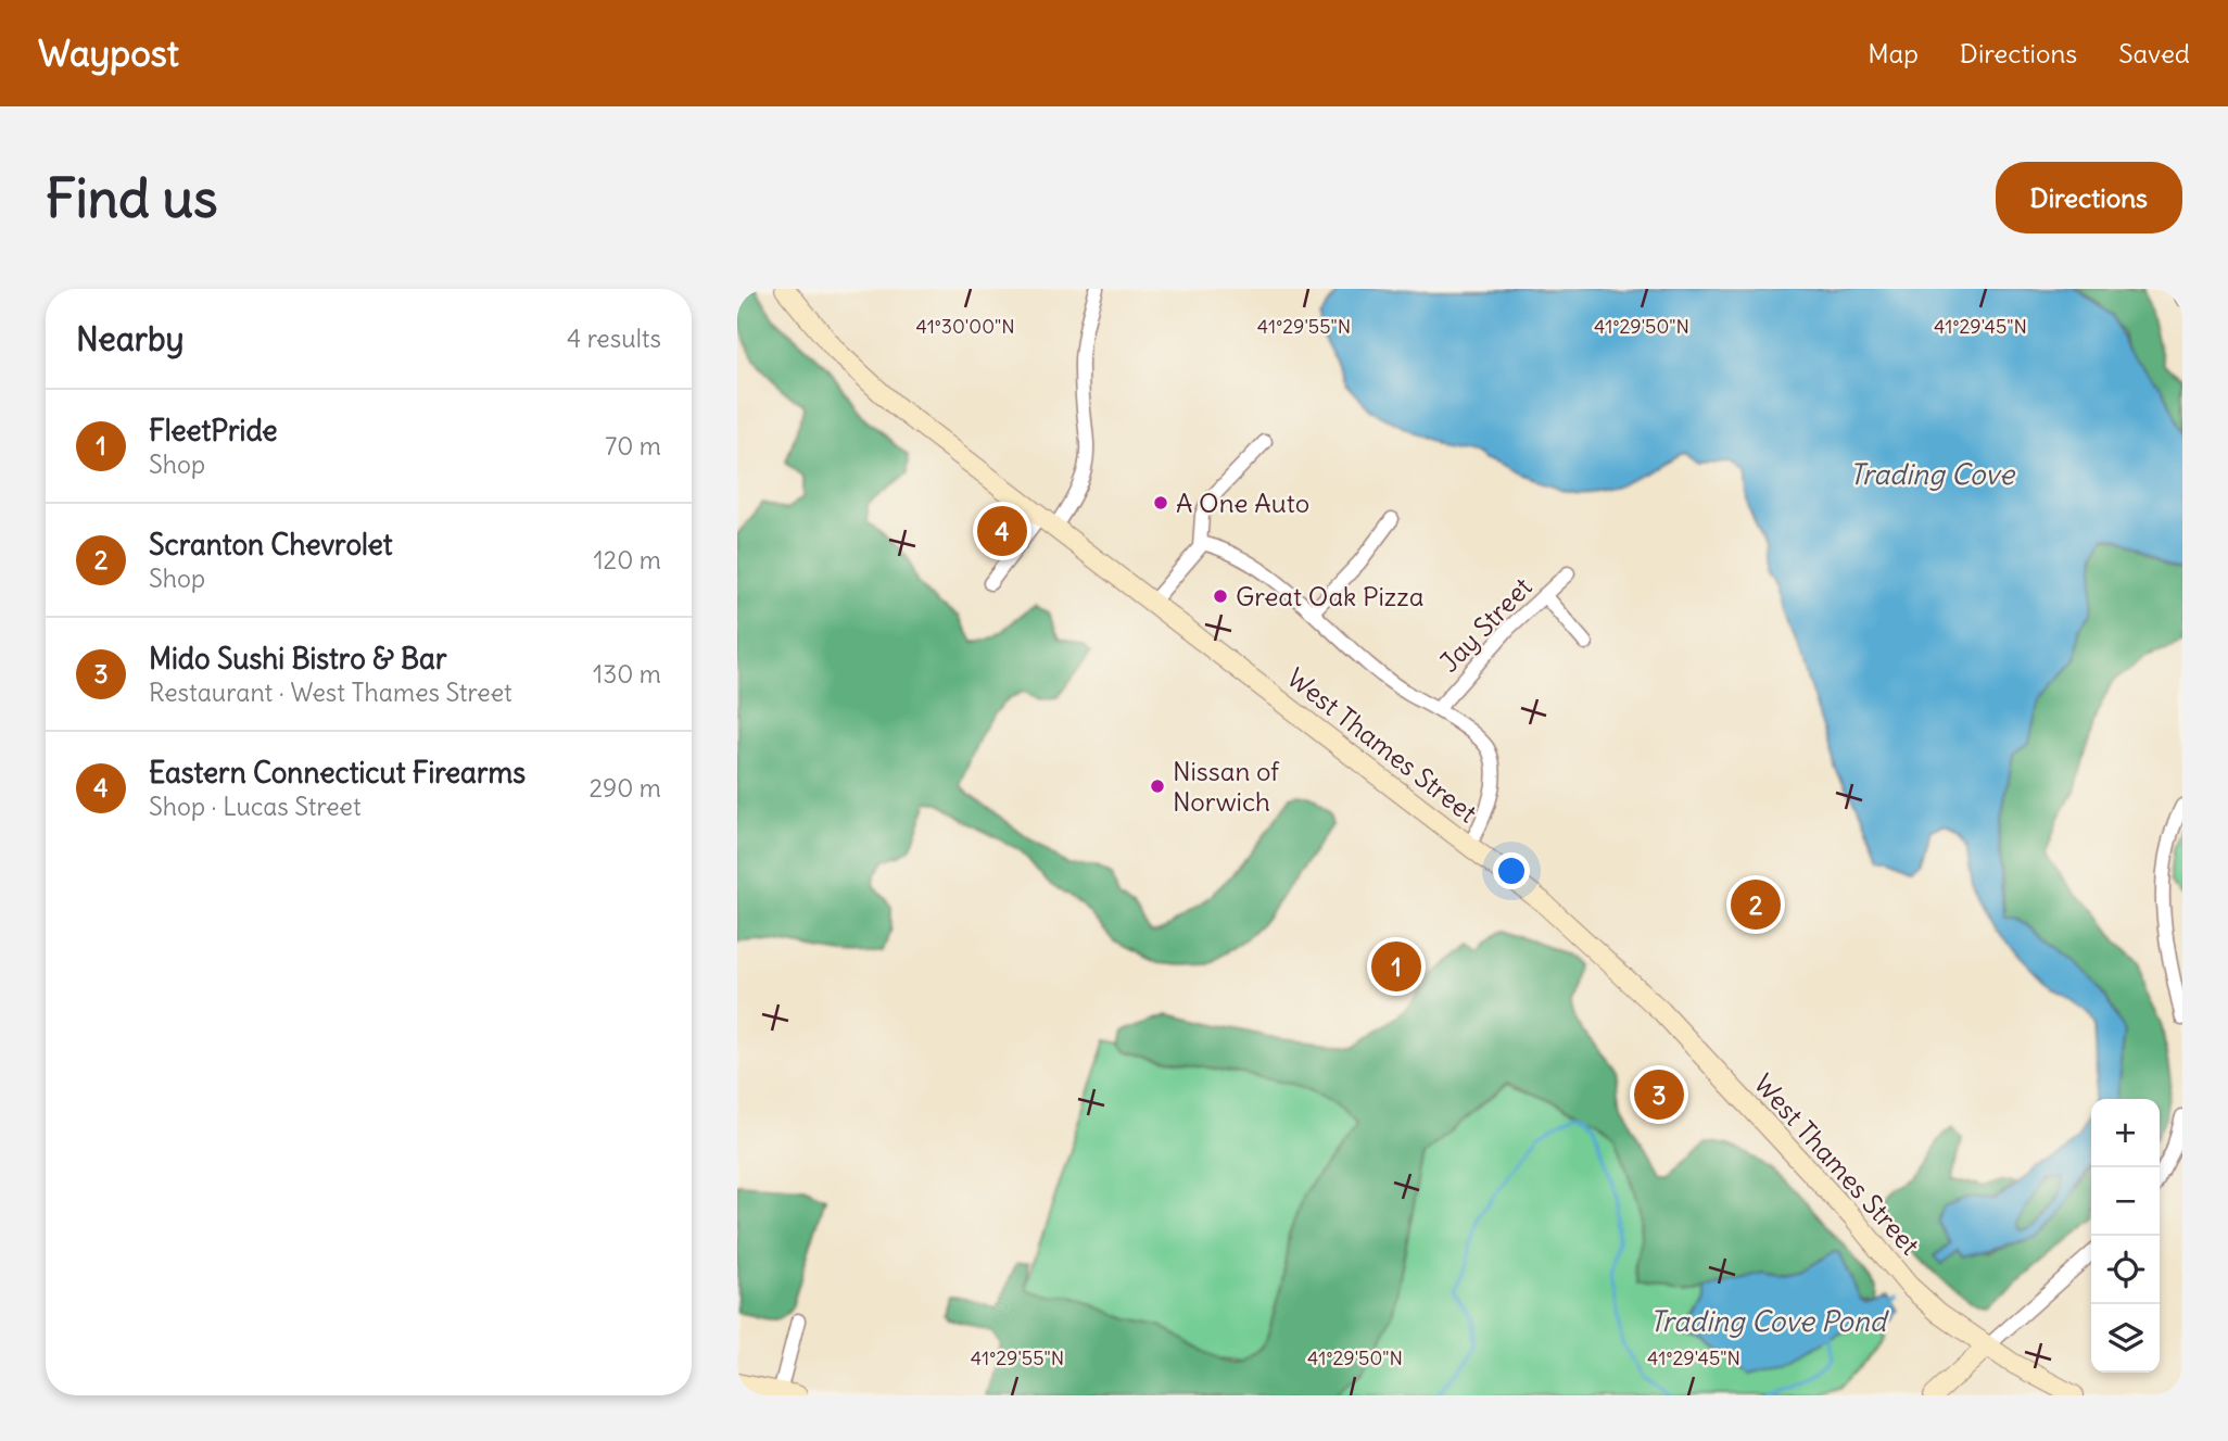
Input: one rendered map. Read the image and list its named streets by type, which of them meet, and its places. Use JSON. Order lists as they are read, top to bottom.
{
  "streets": {
    "main road": ["West Thames Street"],
    "street": ["Jay Street"]
  },
  "water": ["Trading Cove", "Trading Cove Pond"],
  "places": ["A One Auto", "Great Oak Pizza", "Nissan of Norwich"],
  "page": {
    "header": "Waypost",
    "nav": ["Map", "Directions", "Saved"],
    "buttons": "Directions",
    "title": "Find us",
    "heading": ["Nearby", "4 results"],
    "list": [
      {
        "mark": "1",
        "name": "FleetPride",
        "note": "Shop",
        "value": "70 m"
      },
      {
        "mark": "2",
        "name": "Scranton Chevrolet",
        "note": "Shop",
        "value": "120 m"
      },
      {
        "mark": "3",
        "name": "Mido Sushi Bistro & Bar",
        "note": "Restaurant · West Thames Street",
        "value": "130 m"
      },
      {
        "mark": "4",
        "name": "Eastern Connecticut Firearms",
        "note": "Shop · Lucas Street",
        "value": "290 m"
      }
    ],
    "pins": [
      "4",
      "2",
      "1",
      "3"
    ],
    "map_buttons": ["+", "−"]
  },
  "coordinates": [
    "41°29'55\"N",
    "41°29'50\"N",
    "41°29'45\"N",
    "41°30'00\"N"
  ]
}
